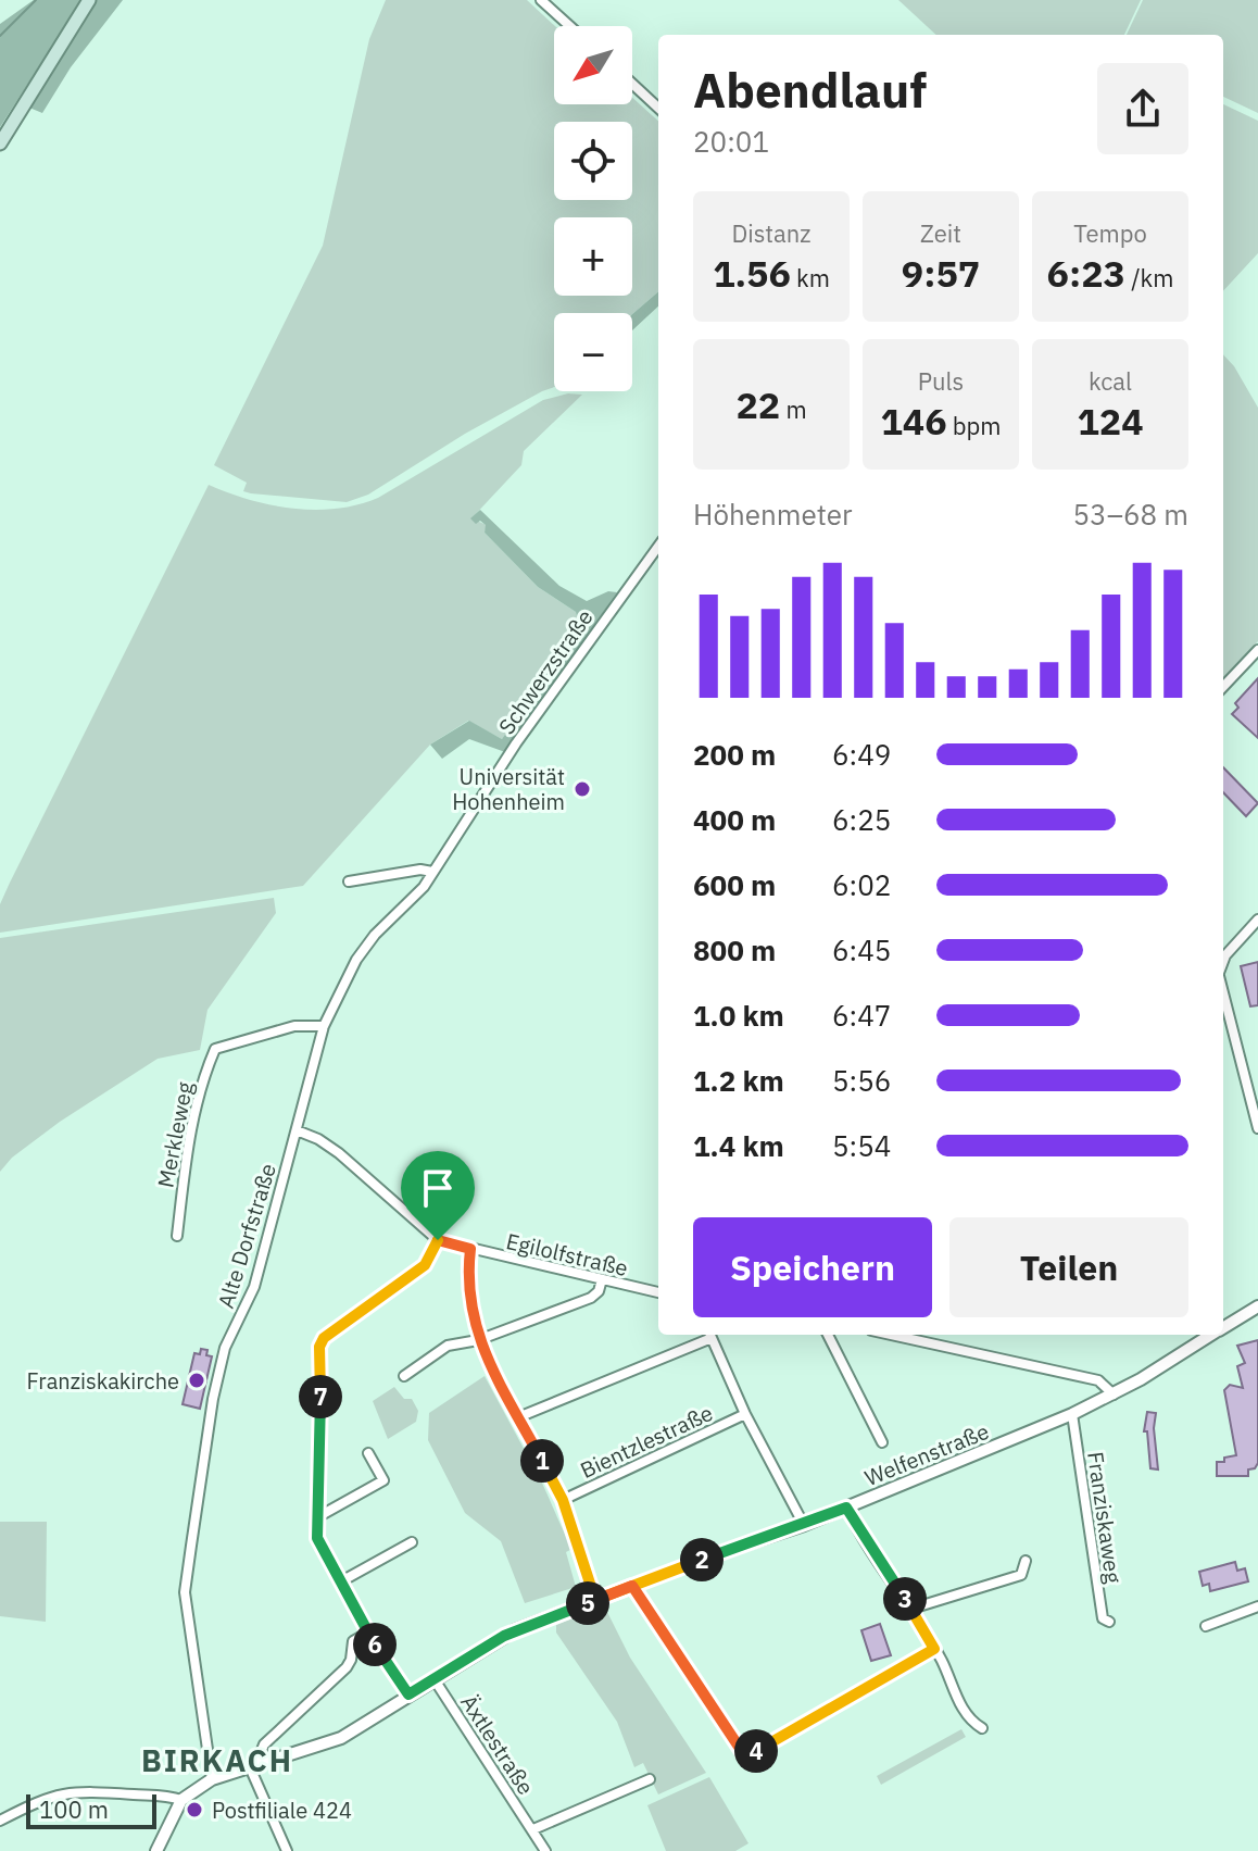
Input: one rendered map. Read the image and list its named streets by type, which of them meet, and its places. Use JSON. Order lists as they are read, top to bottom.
{
  "streets": {
    "street": [
      "Schwerzstraße",
      "Merkleweg",
      "Alte Dorfstraße",
      "Egilolfstraße",
      "Bientzlestraße",
      "Welfenstraße",
      "Franziskaweg",
      "Äxtlestraße"
    ]
  },
  "crossings": [
    ["Schwerzstraße", "Alte Dorfstraße"],
    ["Merkleweg", "Alte Dorfstraße"],
    ["Alte Dorfstraße", "Egilolfstraße"],
    ["Alte Dorfstraße", "Welfenstraße"],
    ["Welfenstraße", "Franziskaweg"],
    ["Welfenstraße", "Äxtlestraße"]
  ],
  "districts": ["BIRKACH"],
  "places": ["Universität Hohenheim", "Franziskakirche", "Postfiliale 424"],
  "scale_bar": "100 m",
  "north": "bottom left",
  "page": {
    "map_buttons": ["+", "−"],
    "heading": ["Abendlauf", "20:01"],
    "stats": [
      ["Distanz", "1.56 km"],
      ["Zeit", "9:57"],
      ["Tempo", "6:23 /km"],
      ["22 m"],
      ["Puls", "146 bpm"],
      ["kcal", "124"]
    ],
    "chart": ["Höhenmeter", "53–68 m"],
    "list": [
      {
        "name": "200 m",
        "note": "6:49"
      },
      {
        "name": "400 m",
        "note": "6:25"
      },
      {
        "name": "600 m",
        "note": "6:02"
      },
      {
        "name": "800 m",
        "note": "6:45"
      },
      {
        "name": "1.0 km",
        "note": "6:47"
      },
      {
        "name": "1.2 km",
        "note": "5:56"
      },
      {
        "name": "1.4 km",
        "note": "5:54"
      }
    ],
    "buttons": ["Speichern", "Teilen"],
    "pins": [
      "7",
      "1",
      "2",
      "3",
      "5",
      "6",
      "4"
    ],
    "scale": "100 m"
  }
}
